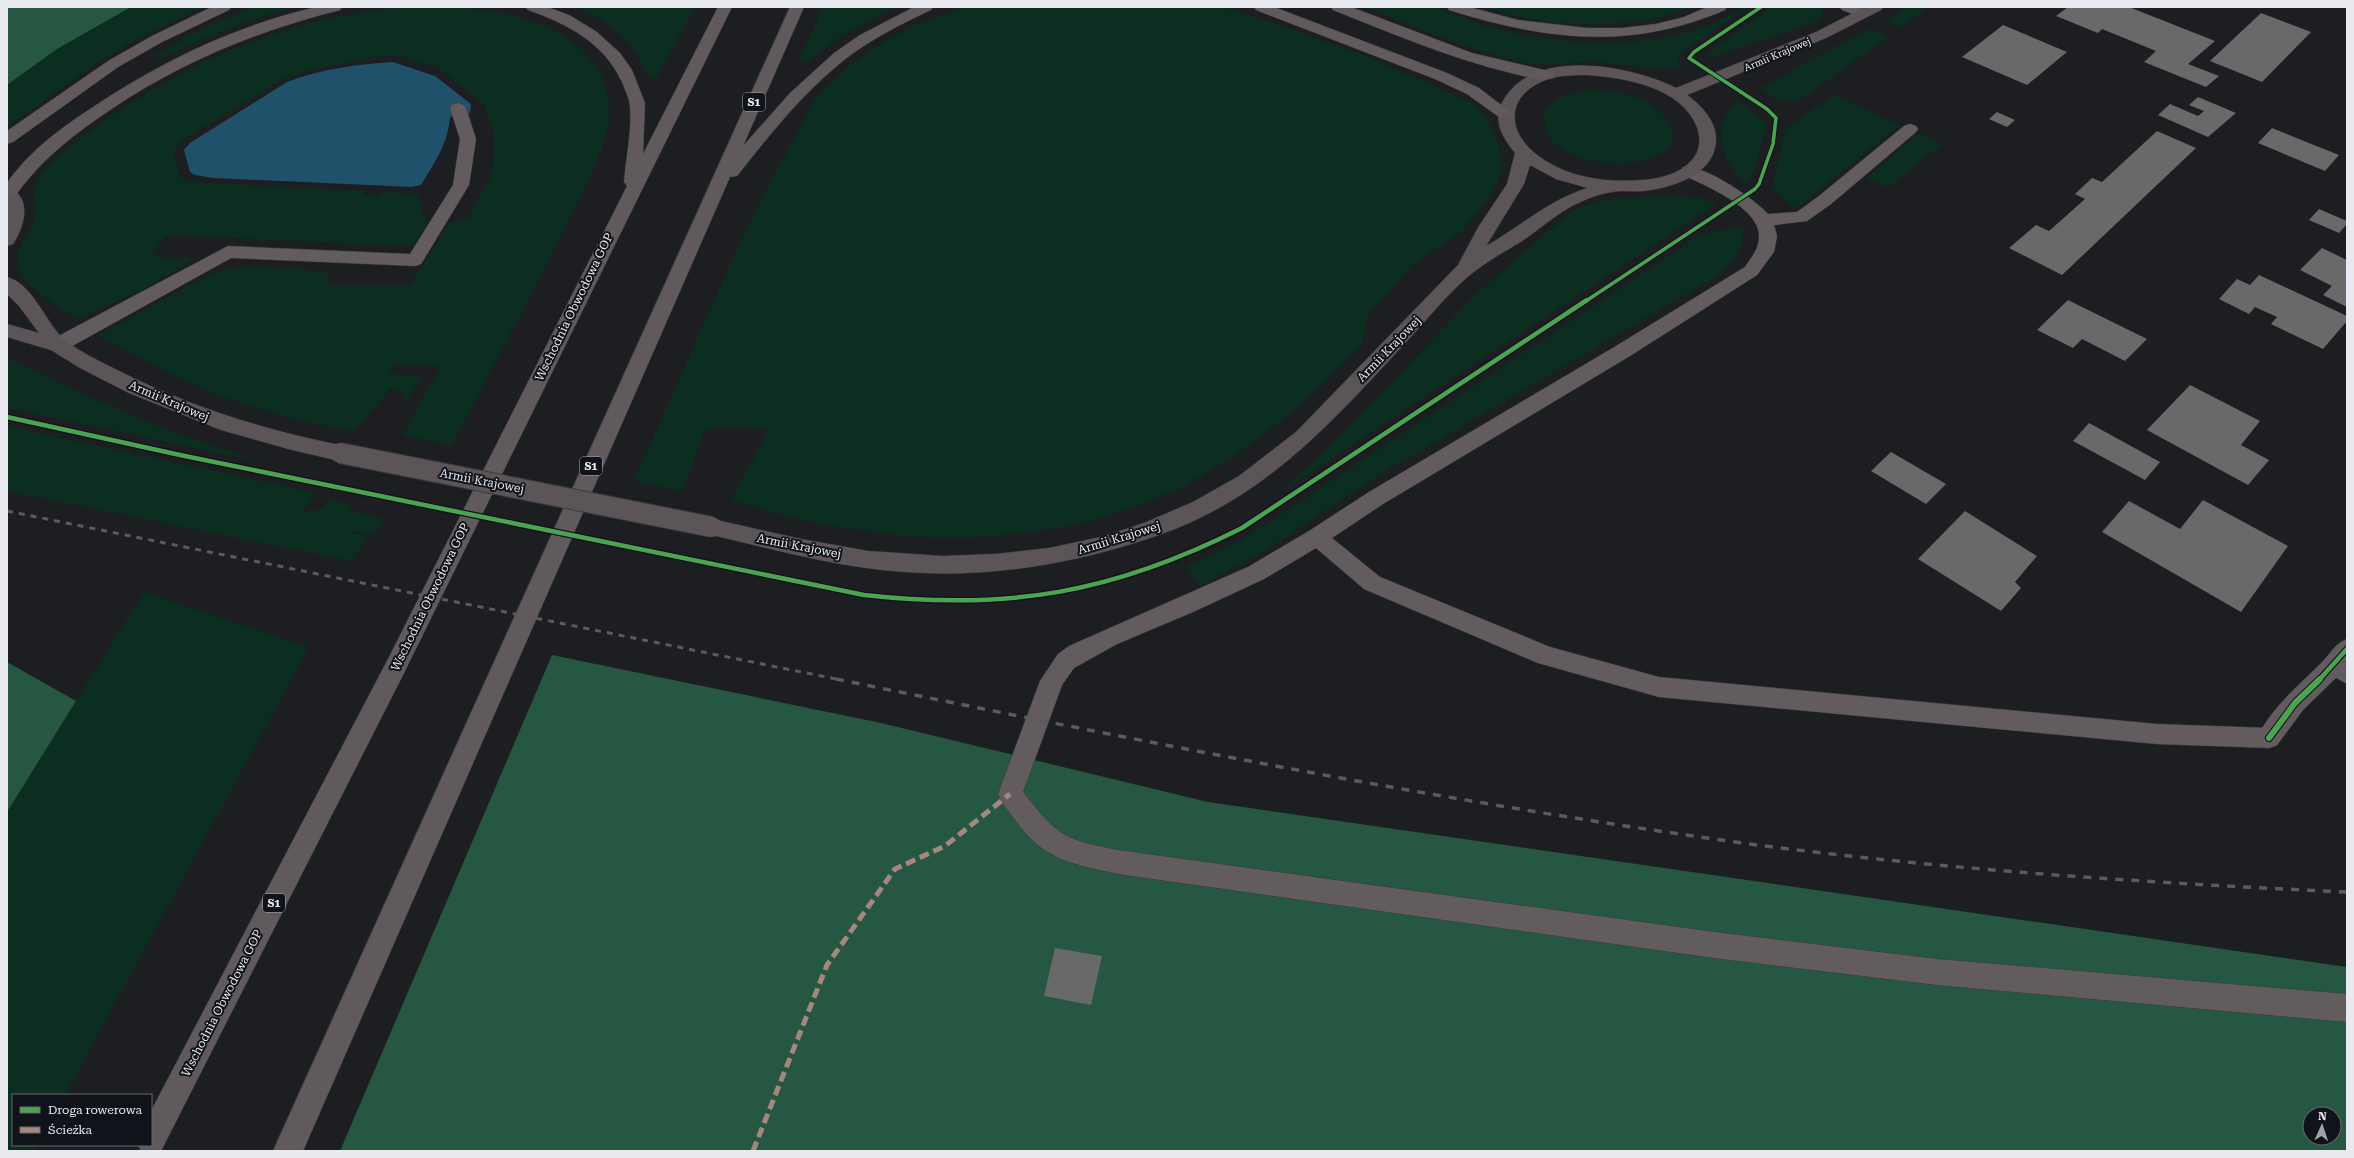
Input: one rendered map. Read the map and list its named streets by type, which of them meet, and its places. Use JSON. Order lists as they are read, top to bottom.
{
  "streets": {
    "highway": ["S1", "Wschodnia Obwodowa GOP"],
    "main road": ["Armii Krajowej"]
  },
  "legend": ["Droga rowerowa", "Ścieżka"],
  "north": "top"
}
